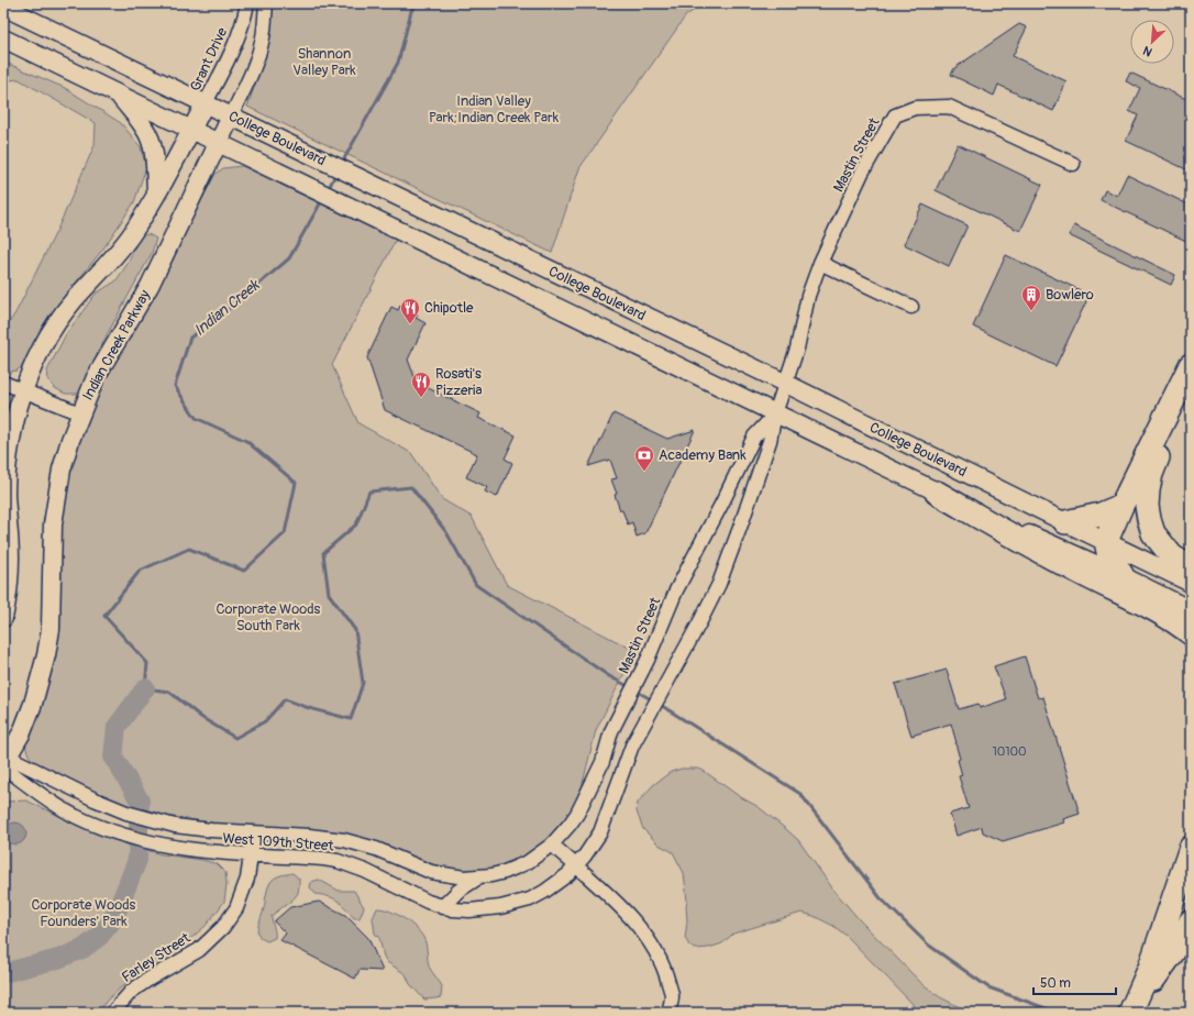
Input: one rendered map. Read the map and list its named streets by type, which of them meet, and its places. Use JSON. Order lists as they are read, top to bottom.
{
  "streets": {
    "main road": ["College Boulevard", "Indian Creek Parkway"],
    "street": [
      "Grant Drive",
      "Mastin Street",
      "West 109th Street",
      "Farley Street"
    ]
  },
  "crossings": [
    ["Grant Drive", "College Boulevard"],
    ["College Boulevard", "Mastin Street"],
    ["College Boulevard", "Indian Creek Parkway"],
    ["Mastin Street", "West 109th Street"],
    ["Indian Creek Parkway", "West 109th Street"],
    ["West 109th Street", "Farley Street"]
  ],
  "water": ["Indian Creek"],
  "parks": [
    "Shannon Valley Park",
    "Indian Valley Park;Indian Creek Park",
    "Corporate Woods South Park",
    "Corporate Woods Founders' Park"
  ],
  "places": {
    "building": ["Bowlero"],
    "restaurant": ["Chipotle", "Rosati's Pizzeria"],
    "bank": ["Academy Bank"]
  },
  "house_numbers": ["10100"],
  "scale_bar": "50 m",
  "north": "bottom left"
}
